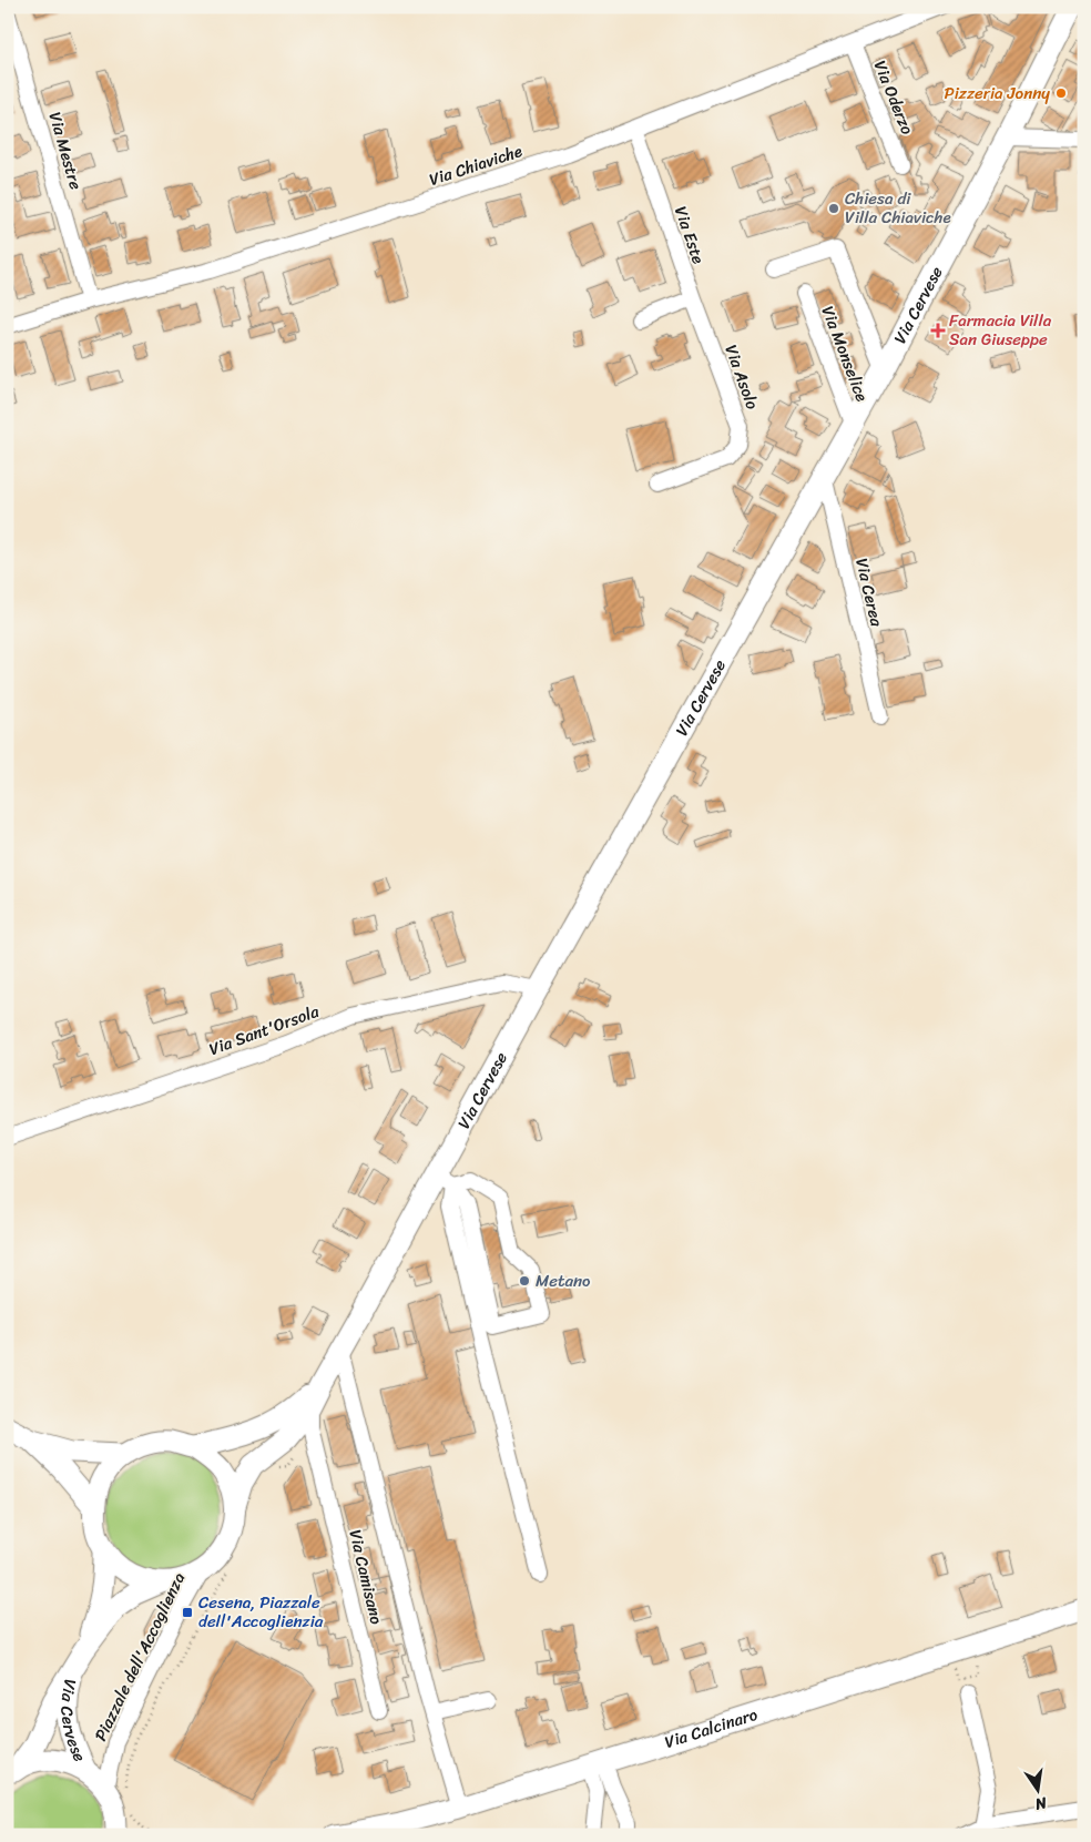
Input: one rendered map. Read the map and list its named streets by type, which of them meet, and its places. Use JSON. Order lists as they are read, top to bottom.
{
  "streets": {
    "main road": ["Via Cervese", "Via Calcinaro"],
    "street": [
      "Via Oderzo",
      "Via Mestre",
      "Via Chiaviche",
      "Via Este",
      "Via Monselice",
      "Via Asolo",
      "Via Cerea",
      "Via Sant'Orsola",
      "Via Camisano",
      "Piazzale dell'Accoglienza"
    ]
  },
  "crossings": [
    ["Via Oderzo", "Via Chiaviche"],
    ["Via Mestre", "Via Chiaviche"],
    ["Via Chiaviche", "Via Este"],
    ["Via Este", "Via Asolo"],
    ["Via Cervese", "Via Monselice"],
    ["Via Cervese", "Via Cerea"],
    ["Via Cervese", "Via Sant'Orsola"],
    ["Via Cervese", "Via Camisano"],
    ["Via Cervese", "Piazzale dell'Accoglienza"]
  ],
  "places": {
    "other": ["Pizzeria Jonny", "Chiesa di Villa Chiaviche", "Metano"],
    "health": ["Farmacia Villa San Giuseppe"],
    "transit": ["Cesena, Piazzale dell'Accoglienzia"]
  },
  "north": "bottom"
}
